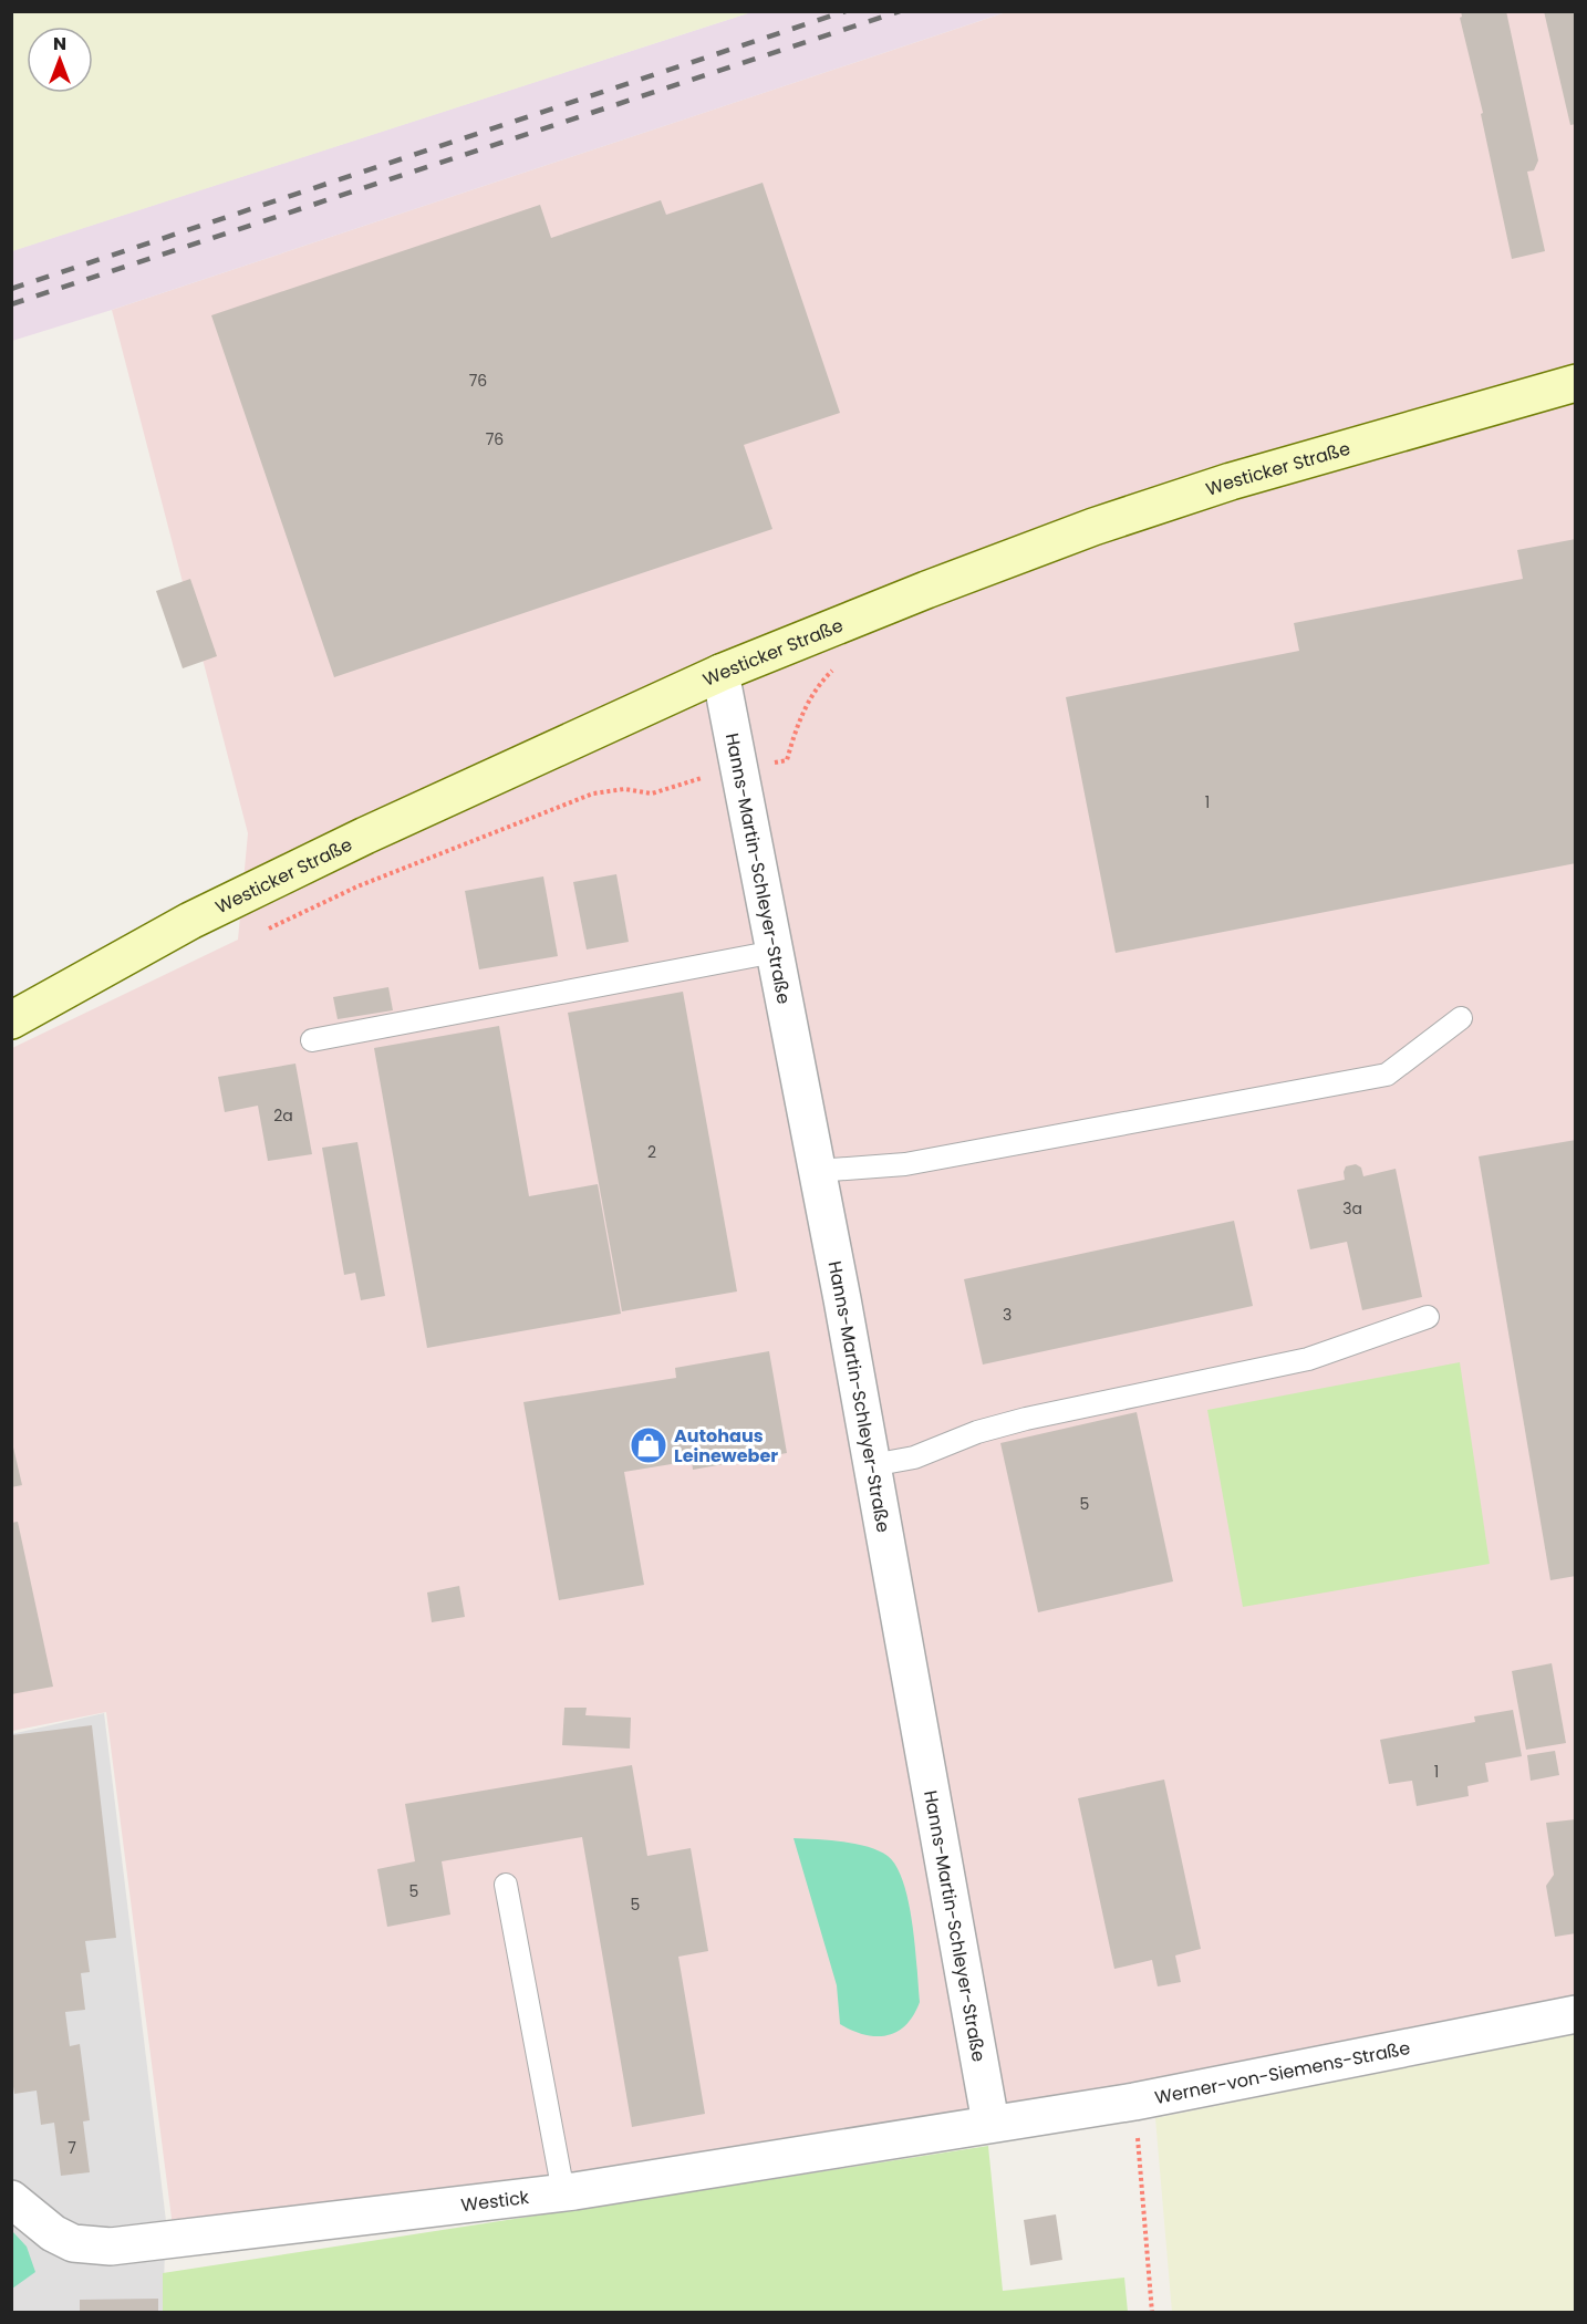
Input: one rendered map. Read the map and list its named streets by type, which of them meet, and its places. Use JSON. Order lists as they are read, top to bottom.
{
  "streets": {
    "main road": ["Westicker Straße"],
    "street": ["Hanns-Martin-Schleyer-Straße", "Werner-von-Siemens-Straße", "Westick"]
  },
  "crossings": [
    ["Westicker Straße", "Hanns-Martin-Schleyer-Straße"],
    ["Hanns-Martin-Schleyer-Straße", "Werner-von-Siemens-Straße"],
    ["Hanns-Martin-Schleyer-Straße", "Westick"],
    ["Werner-von-Siemens-Straße", "Westick"]
  ],
  "places": {
    "shop": ["Autohaus Leineweber"]
  },
  "house_numbers": [
    "76",
    "76",
    "1",
    "2a",
    "2",
    "3a",
    "3",
    "5",
    "1",
    "5",
    "5",
    "7"
  ],
  "north": "top"
}
